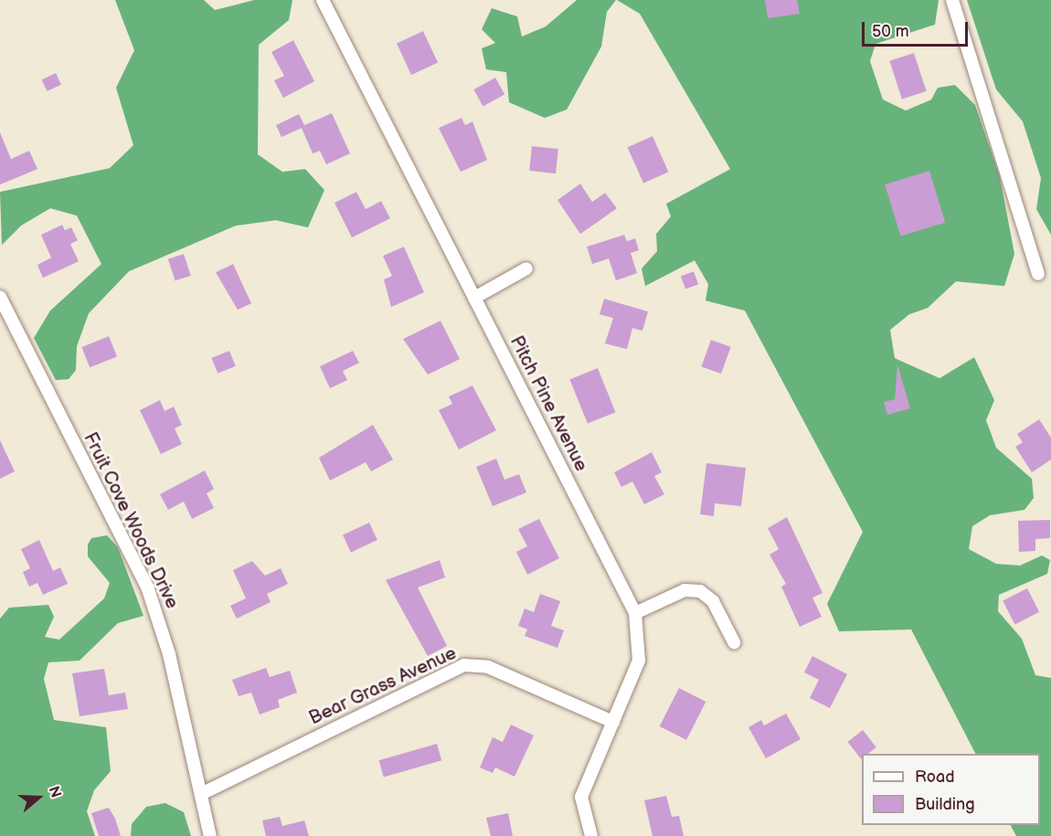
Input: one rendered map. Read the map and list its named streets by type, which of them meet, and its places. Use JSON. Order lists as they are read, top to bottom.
{
  "streets": {
    "street": ["Pitch Pine Avenue", "Fruit Cove Woods Drive", "Bear Grass Avenue"]
  },
  "crossings": [
    ["Pitch Pine Avenue", "Bear Grass Avenue"],
    ["Fruit Cove Woods Drive", "Bear Grass Avenue"]
  ],
  "legend": ["Road", "Building"],
  "scale_bar": "50 m",
  "north": "right"
}
